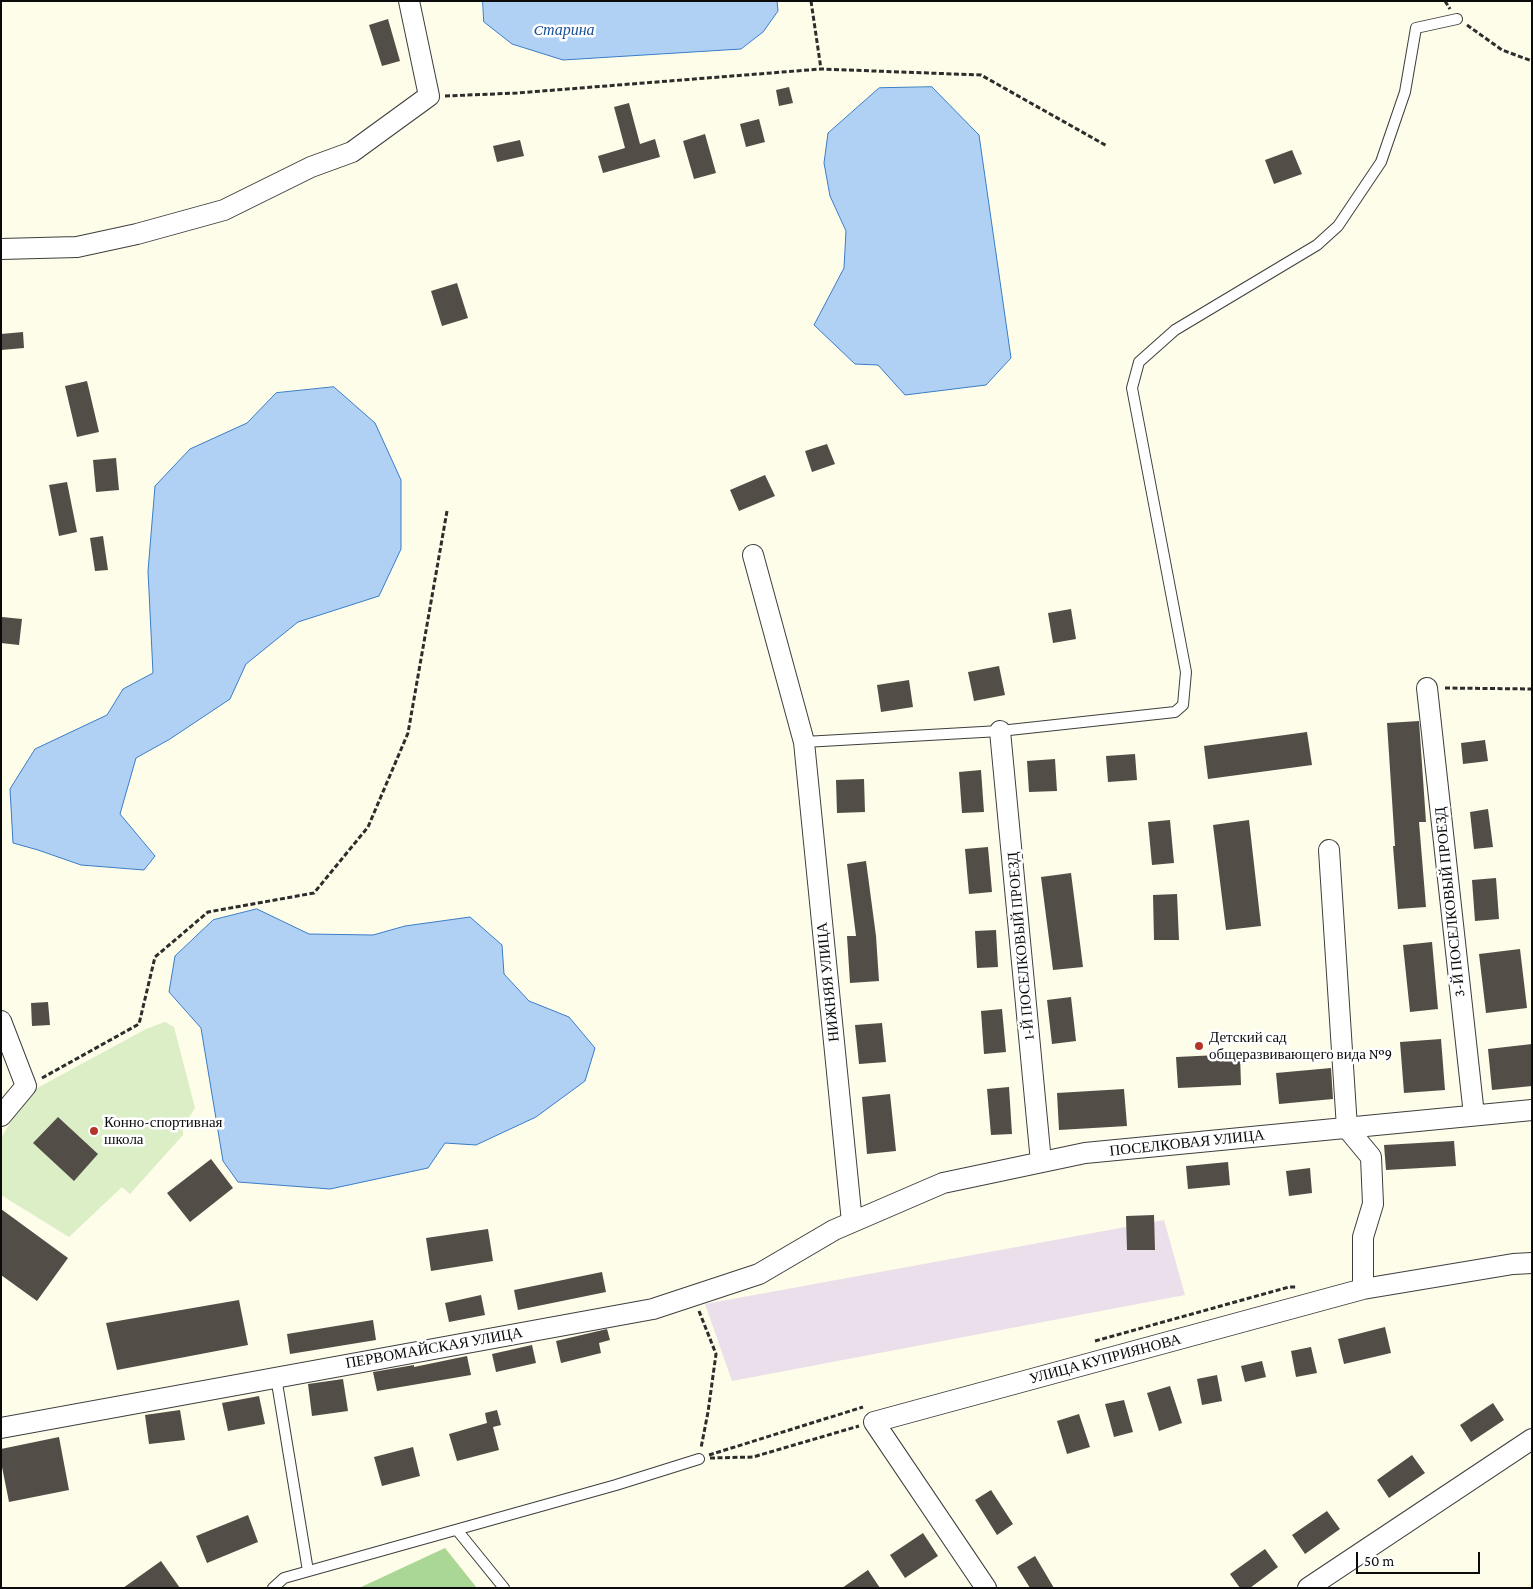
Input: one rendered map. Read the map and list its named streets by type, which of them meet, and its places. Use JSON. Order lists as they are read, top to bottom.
{
  "streets": {
    "street": [
      "3-Й ПОСЕЛКОВЫЙ ПРОЕЗД",
      "1-Й ПОСЕЛКОВЫЙ ПРОЕЗД",
      "НИЖНЯЯ УЛИЦА",
      "ПОСЕЛКОВАЯ УЛИЦА",
      "ПЕРВОМАЙСКАЯ УЛИЦА",
      "УЛИЦА КУПРИЯНОВА"
    ]
  },
  "crossings": [
    ["3-Й ПОСЕЛКОВЫЙ ПРОЕЗД", "ПОСЕЛКОВАЯ УЛИЦА"],
    ["1-Й ПОСЕЛКОВЫЙ ПРОЕЗД", "ПОСЕЛКОВАЯ УЛИЦА"],
    ["НИЖНЯЯ УЛИЦА", "ПОСЕЛКОВАЯ УЛИЦА"],
    ["НИЖНЯЯ УЛИЦА", "ПЕРВОМАЙСКАЯ УЛИЦА"],
    ["ПОСЕЛКОВАЯ УЛИЦА", "ПЕРВОМАЙСКАЯ УЛИЦА"]
  ],
  "water": ["Cтарина"],
  "places": ["Детский сад общеразвивающего вида №9", "Конно-спортивная школа"],
  "scale_bar": "50 m"
}
